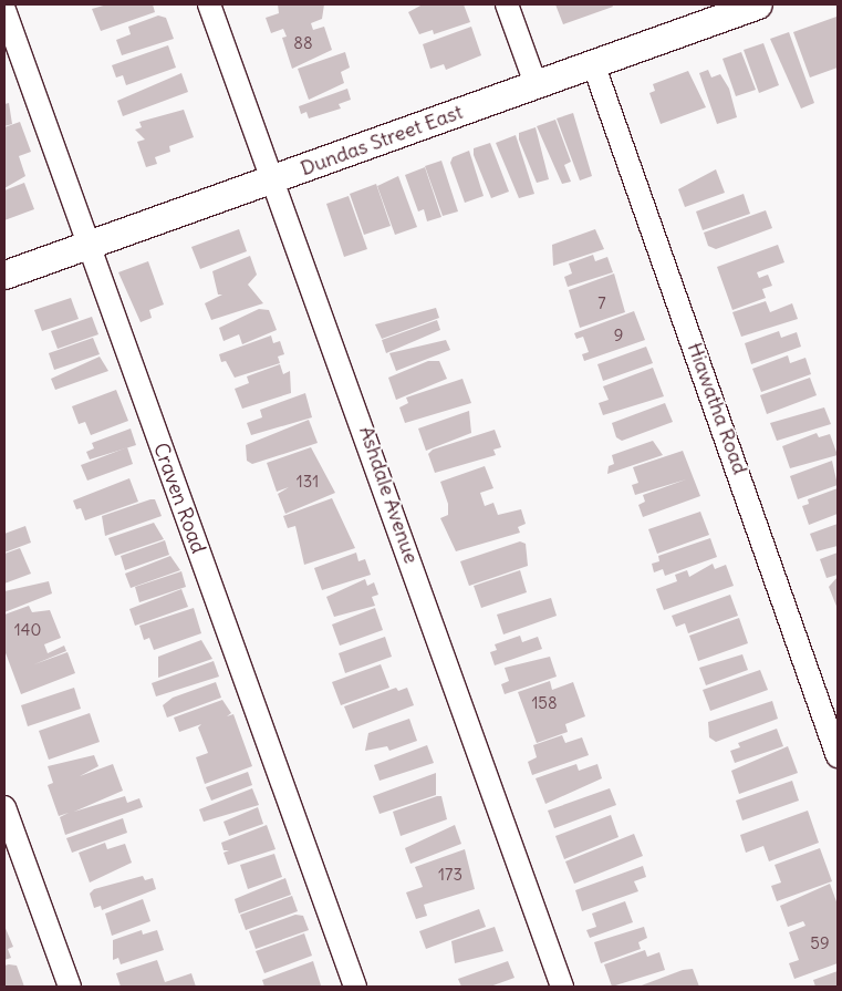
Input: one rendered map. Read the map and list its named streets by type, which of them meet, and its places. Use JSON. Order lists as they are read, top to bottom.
{
  "streets": {
    "street": [
      "Dundas Street East",
      "Hiawatha Road",
      "Ashdale Avenue",
      "Craven Road"
    ]
  },
  "crossings": [
    ["Dundas Street East", "Hiawatha Road"],
    ["Dundas Street East", "Ashdale Avenue"],
    ["Dundas Street East", "Craven Road"]
  ],
  "house_numbers": [
    "88",
    "7",
    "9",
    "131",
    "140",
    "158",
    "173",
    "59"
  ]
}
